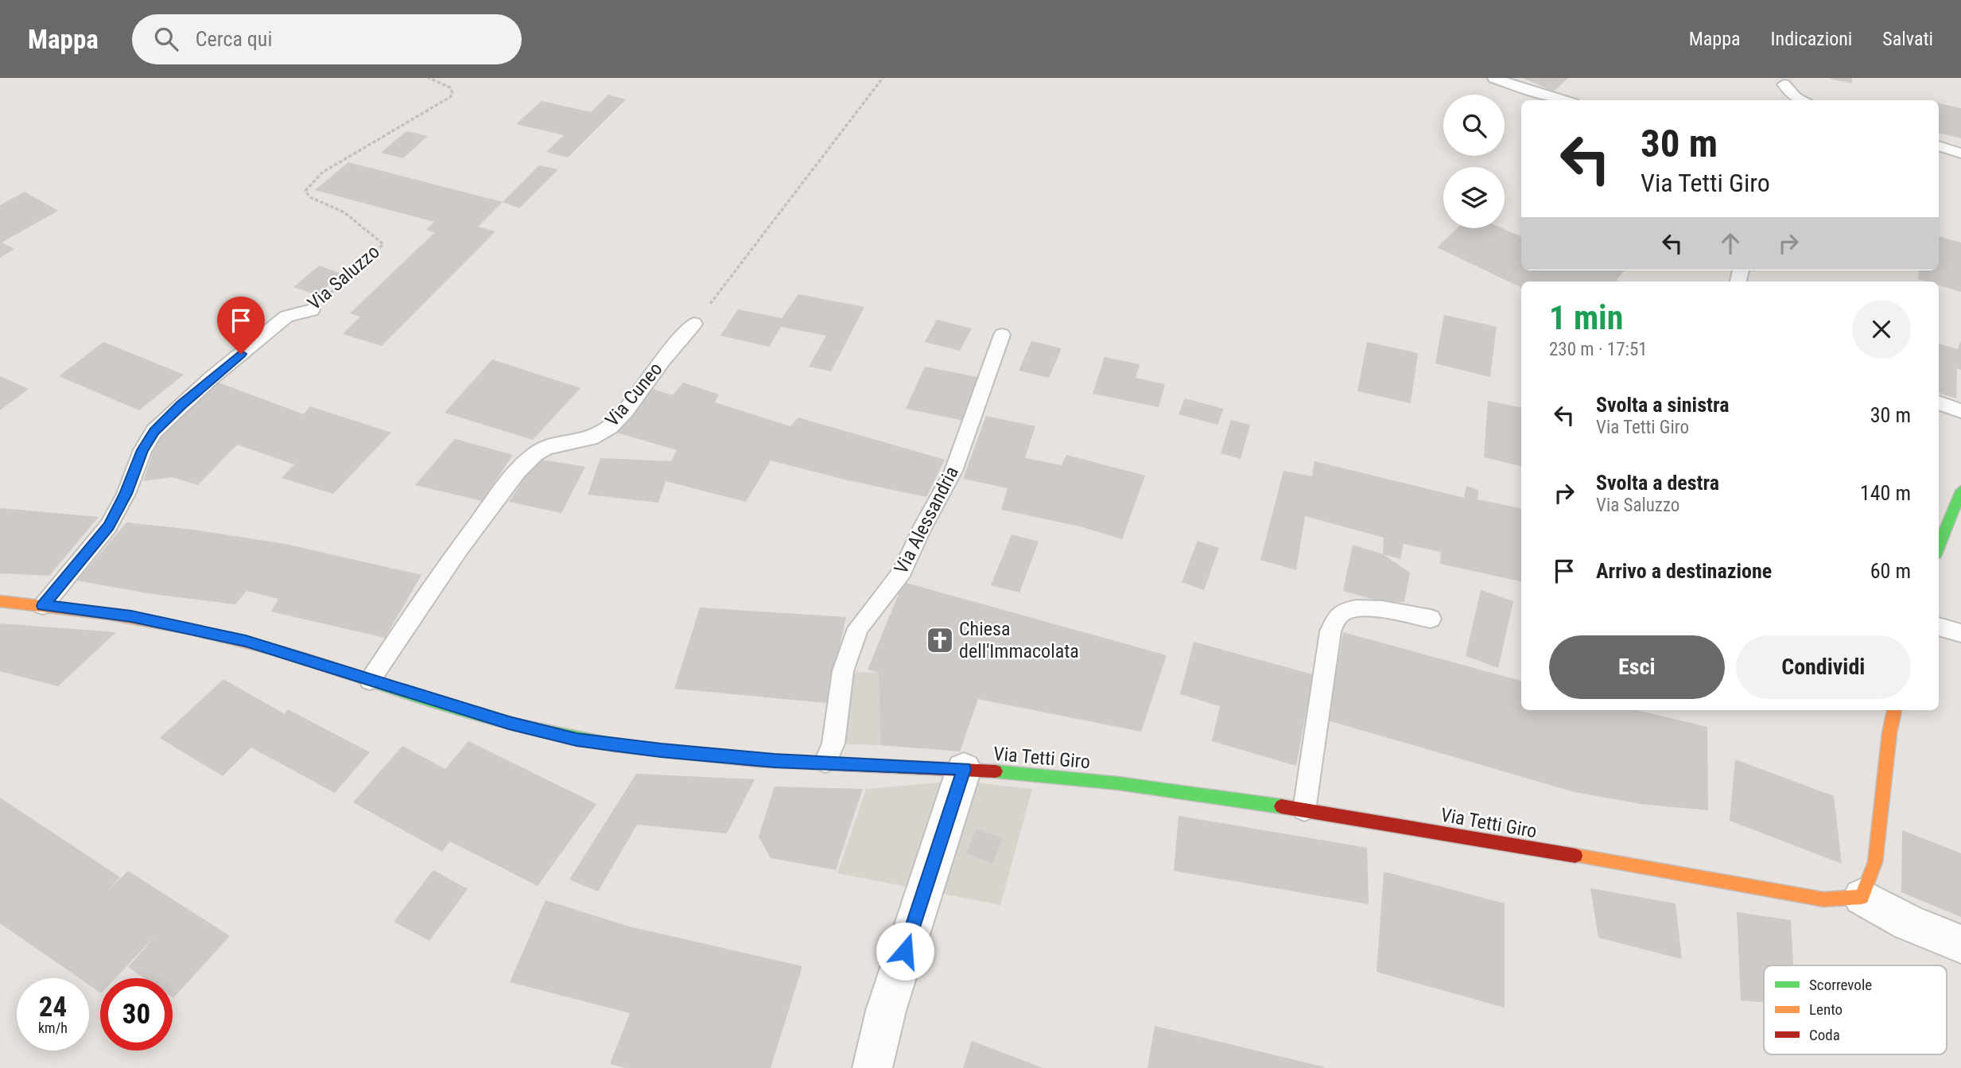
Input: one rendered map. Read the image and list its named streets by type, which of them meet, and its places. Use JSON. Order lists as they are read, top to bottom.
{
  "streets": {
    "street": ["Via Tetti Giro"],
    "lane": ["Via Saluzzo", "Via Cuneo", "Via Alessandria"]
  },
  "crossings": [
    ["Via Saluzzo", "Via Tetti Giro"],
    ["Via Cuneo", "Via Tetti Giro"],
    ["Via Alessandria", "Via Tetti Giro"]
  ],
  "places": {
    "church": ["Chiesa dell'Immacolata"]
  },
  "legend": ["Scorrevole", "Lento", "Coda"],
  "page": {
    "header": "Mappa",
    "search": "Cerca qui",
    "nav": ["Mappa", "Indicazioni", "Salvati"],
    "turn": ["30 m", "Via Tetti Giro"],
    "heading": ["1 min", "230 m · 17:51"],
    "list": [
      {
        "name": "Svolta a sinistra",
        "note": "Via Tetti Giro",
        "value": "30 m"
      },
      {
        "name": "Svolta a destra",
        "note": "Via Saluzzo",
        "value": "140 m"
      },
      {
        "name": "Arrivo a destinazione",
        "value": "60 m"
      }
    ],
    "buttons": ["Esci", "Condividi"],
    "speed": "24 km/h",
    "limit": "30"
  }
}
